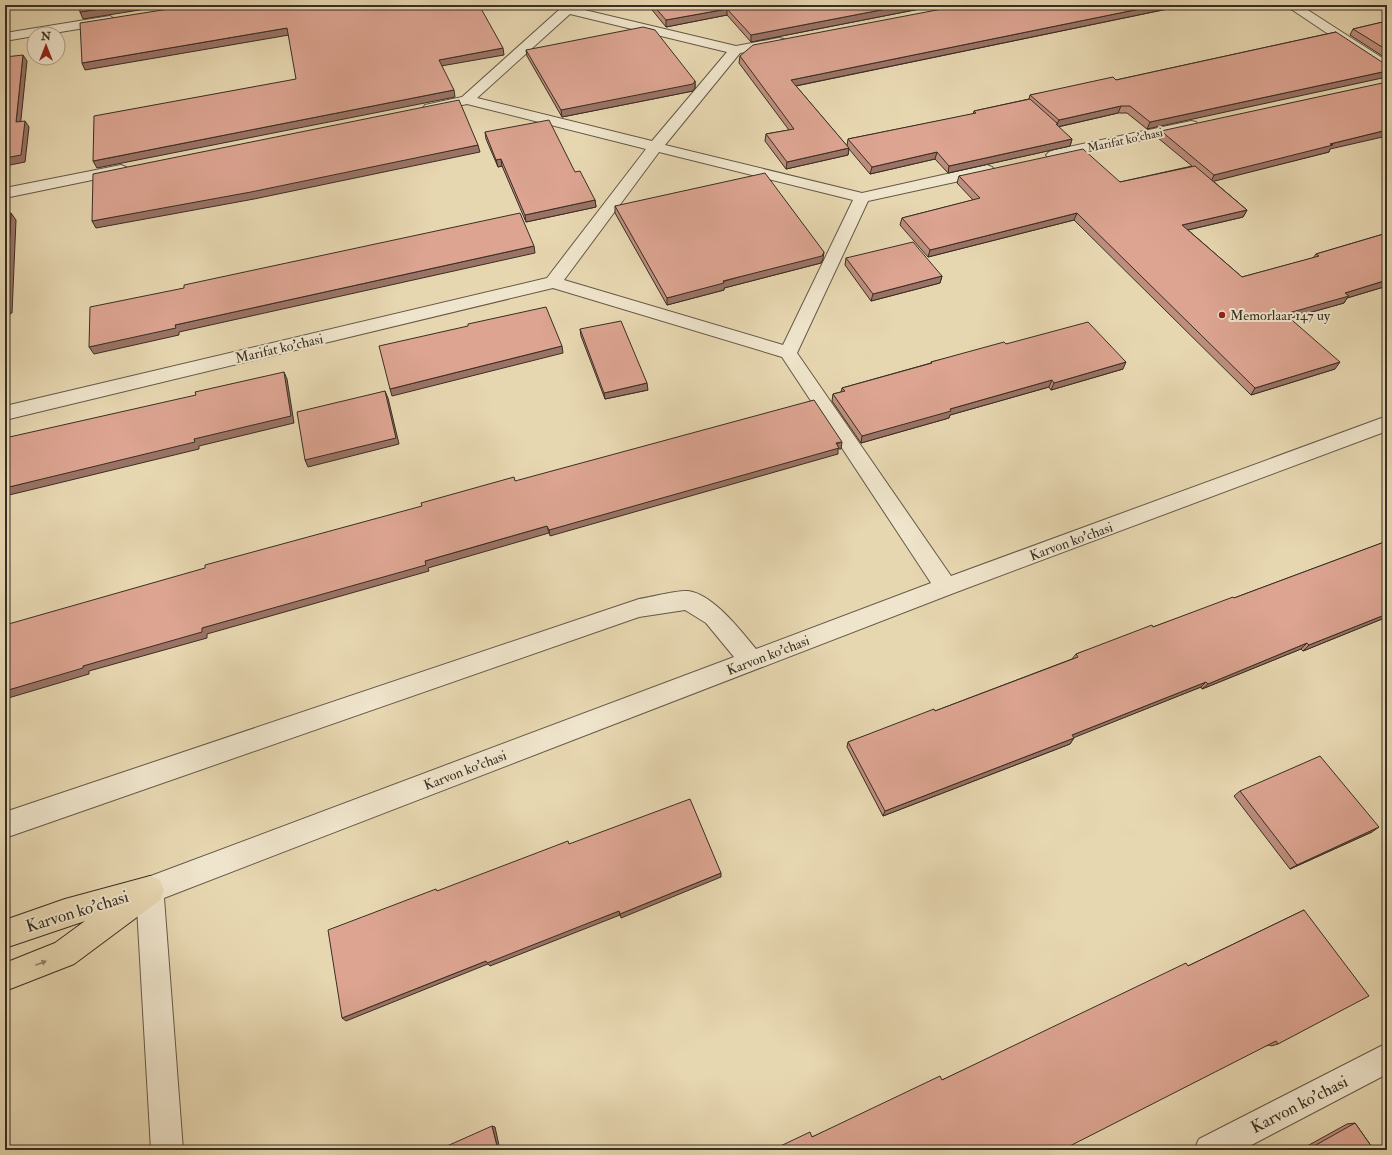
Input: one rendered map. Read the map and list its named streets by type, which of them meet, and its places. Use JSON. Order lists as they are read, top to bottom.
{
  "streets": {
    "main road": ["Karvon ko'chasi"],
    "street": ["Marifat ko'chasi"]
  },
  "places": ["Memorlaar 147 uy"],
  "north": "top"
}
